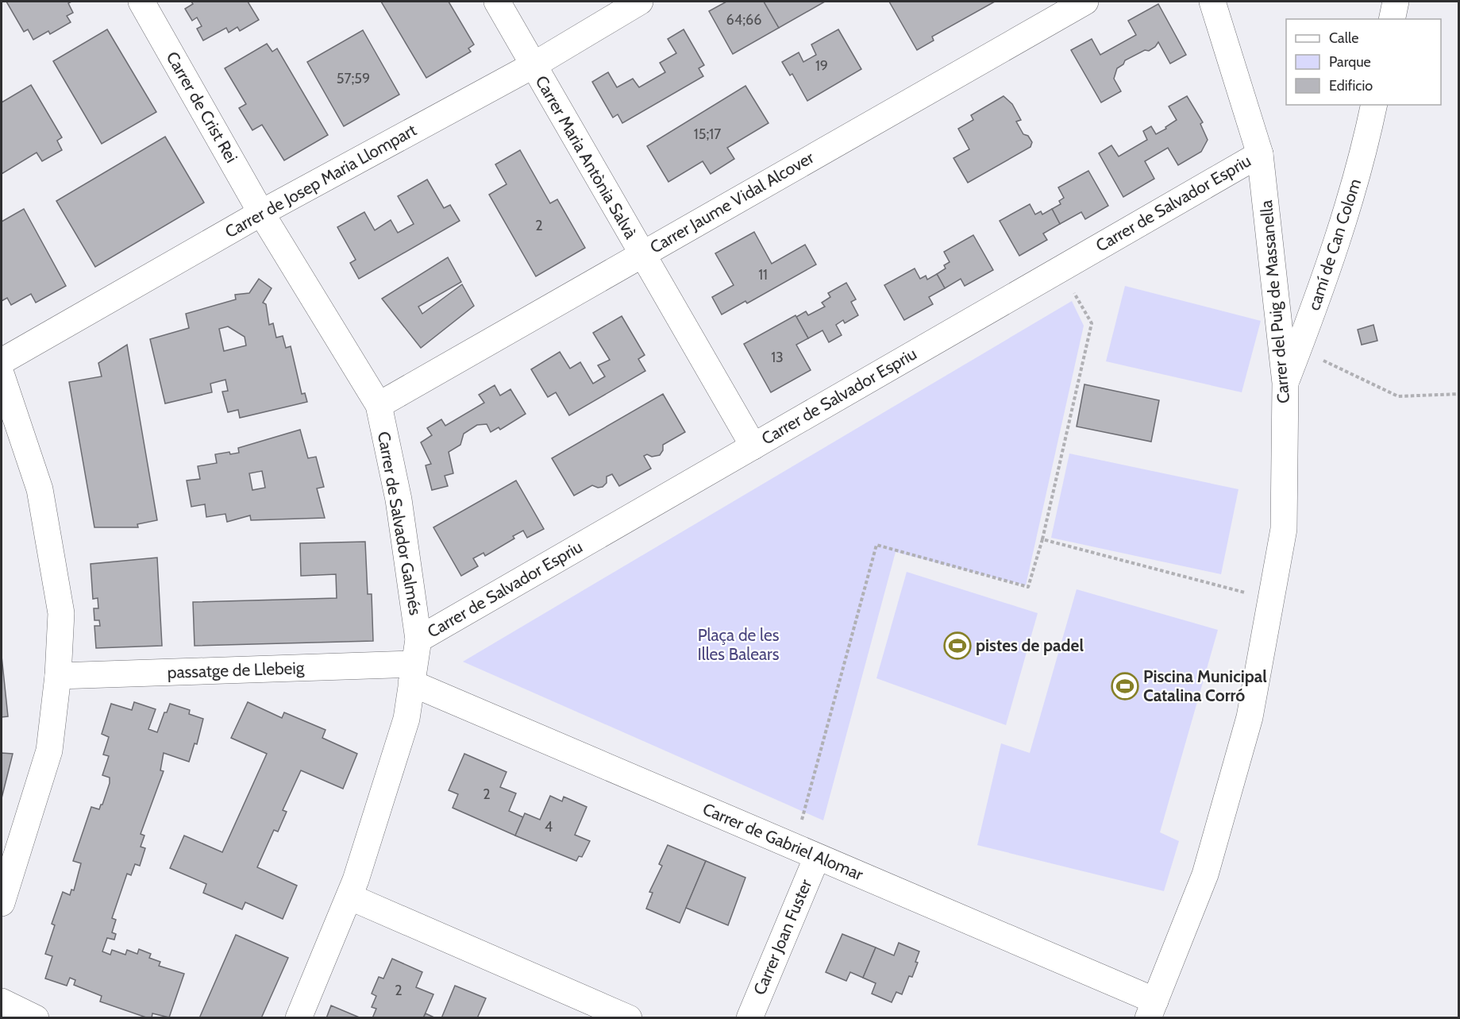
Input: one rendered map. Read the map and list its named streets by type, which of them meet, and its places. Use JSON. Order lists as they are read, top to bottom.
{
  "streets": {
    "street": [
      "Carrer de Crist Rei",
      "Carrer Maria Antònia Salvà",
      "Carrer de Josep Maria Llompart",
      "Carrer Jaume Vidal Alcover",
      "Carrer de Salvador Espriu",
      "camí de Can Colom",
      "Carrer del Puig de Massanella",
      "Carrer de Salvador Galmés",
      "passatge de Llebeig",
      "Carrer de Gabriel Alomar",
      "Carrer Joan Fuster"
    ]
  },
  "crossings": [
    ["Carrer de Crist Rei", "Carrer de Josep Maria Llompart"],
    ["Carrer de Crist Rei", "Carrer de Salvador Galmés"],
    ["Carrer Maria Antònia Salvà", "Carrer de Josep Maria Llompart"],
    ["Carrer Maria Antònia Salvà", "Carrer Jaume Vidal Alcover"],
    ["Carrer Maria Antònia Salvà", "Carrer de Salvador Espriu"],
    ["Carrer de Josep Maria Llompart", "Carrer de Salvador Galmés"],
    ["Carrer Jaume Vidal Alcover", "Carrer de Salvador Galmés"],
    ["Carrer de Salvador Espriu", "Carrer del Puig de Massanella"],
    ["Carrer de Salvador Espriu", "Carrer de Salvador Galmés"],
    ["Carrer de Salvador Espriu", "passatge de Llebeig"],
    ["Carrer de Salvador Espriu", "Carrer de Gabriel Alomar"],
    ["camí de Can Colom", "Carrer del Puig de Massanella"],
    ["Carrer del Puig de Massanella", "Carrer de Gabriel Alomar"],
    ["Carrer de Salvador Galmés", "passatge de Llebeig"],
    ["Carrer de Salvador Galmés", "Carrer de Gabriel Alomar"],
    ["passatge de Llebeig", "Carrer de Gabriel Alomar"],
    ["Carrer de Gabriel Alomar", "Carrer Joan Fuster"]
  ],
  "parks": ["Plaça de les Illes Balears"],
  "places": {
    "sports": ["pistes de padel", "Piscina Municipal Catalina Corró"]
  },
  "house_numbers": [
    "64;66",
    "19",
    "57;59",
    "15;17",
    "2",
    "11",
    "13",
    "2",
    "4",
    "2"
  ],
  "legend": ["Calle", "Parque", "Edificio"]
}
